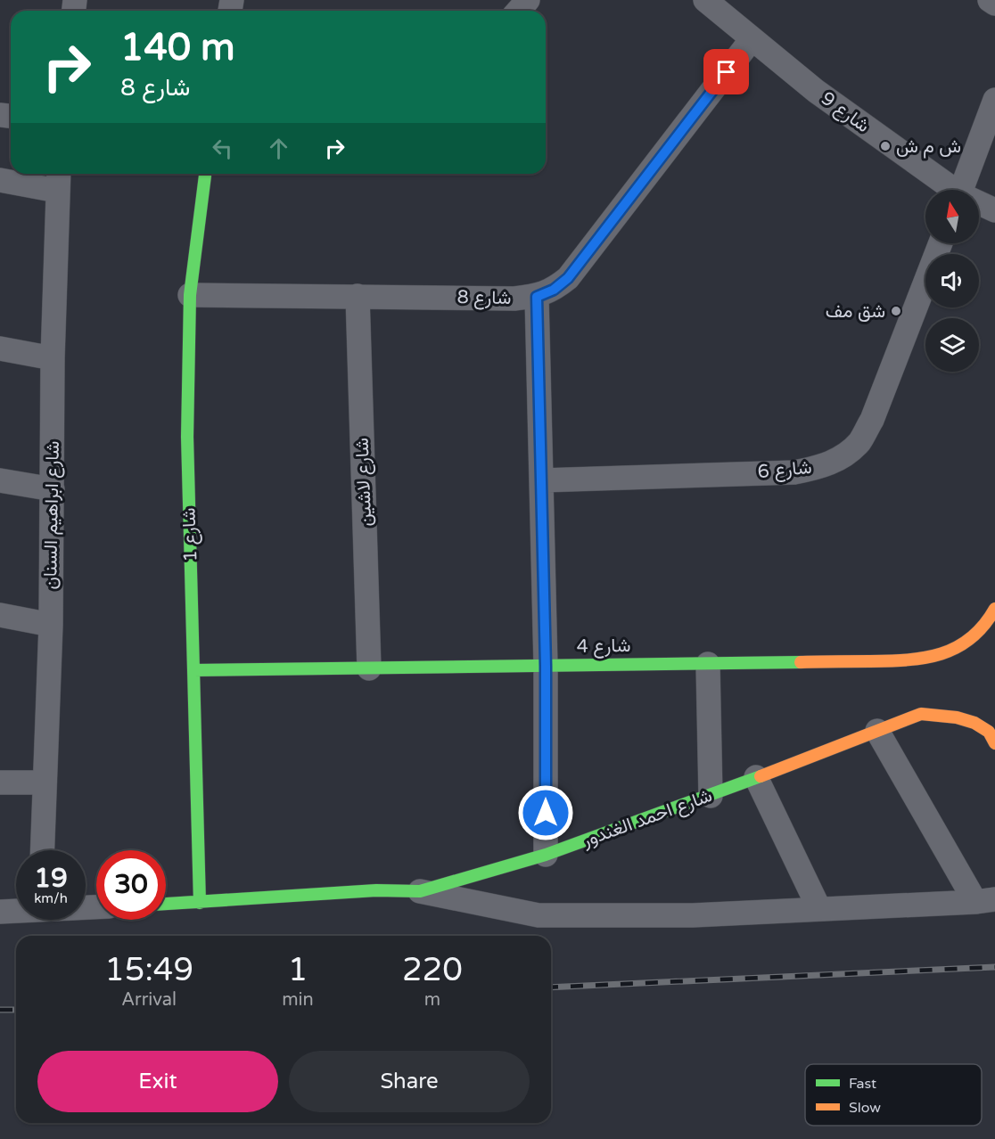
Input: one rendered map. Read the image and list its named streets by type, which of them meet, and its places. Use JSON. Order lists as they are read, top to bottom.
{
  "streets": {
    "street": [
      "شارع 9",
      "شارع 8",
      "شارع 6",
      "شارع لاشين",
      "شارع ابراهيم السنان",
      "شارع 1",
      "شارع 4",
      "شارع احمد الغندور"
    ]
  },
  "crossings": [
    ["شارع 9", "شارع 8"],
    ["شارع 8", "شارع لاشين"],
    ["شارع 8", "شارع 1"],
    ["شارع لاشين", "شارع 4"],
    ["شارع 1", "شارع 4"],
    ["شارع 1", "شارع احمد الغندور"]
  ],
  "places": ["ش م ش", "شق مف"],
  "legend": ["Fast", "Slow"],
  "north": "top",
  "page": {
    "turn": ["140 m", "شارع 8"],
    "speed": "19 km/h",
    "limit": "30",
    "eta": [
      "15:49",
      "Arrival",
      "1",
      "min",
      "220",
      "m"
    ],
    "buttons": ["Exit", "Share"]
  }
}
